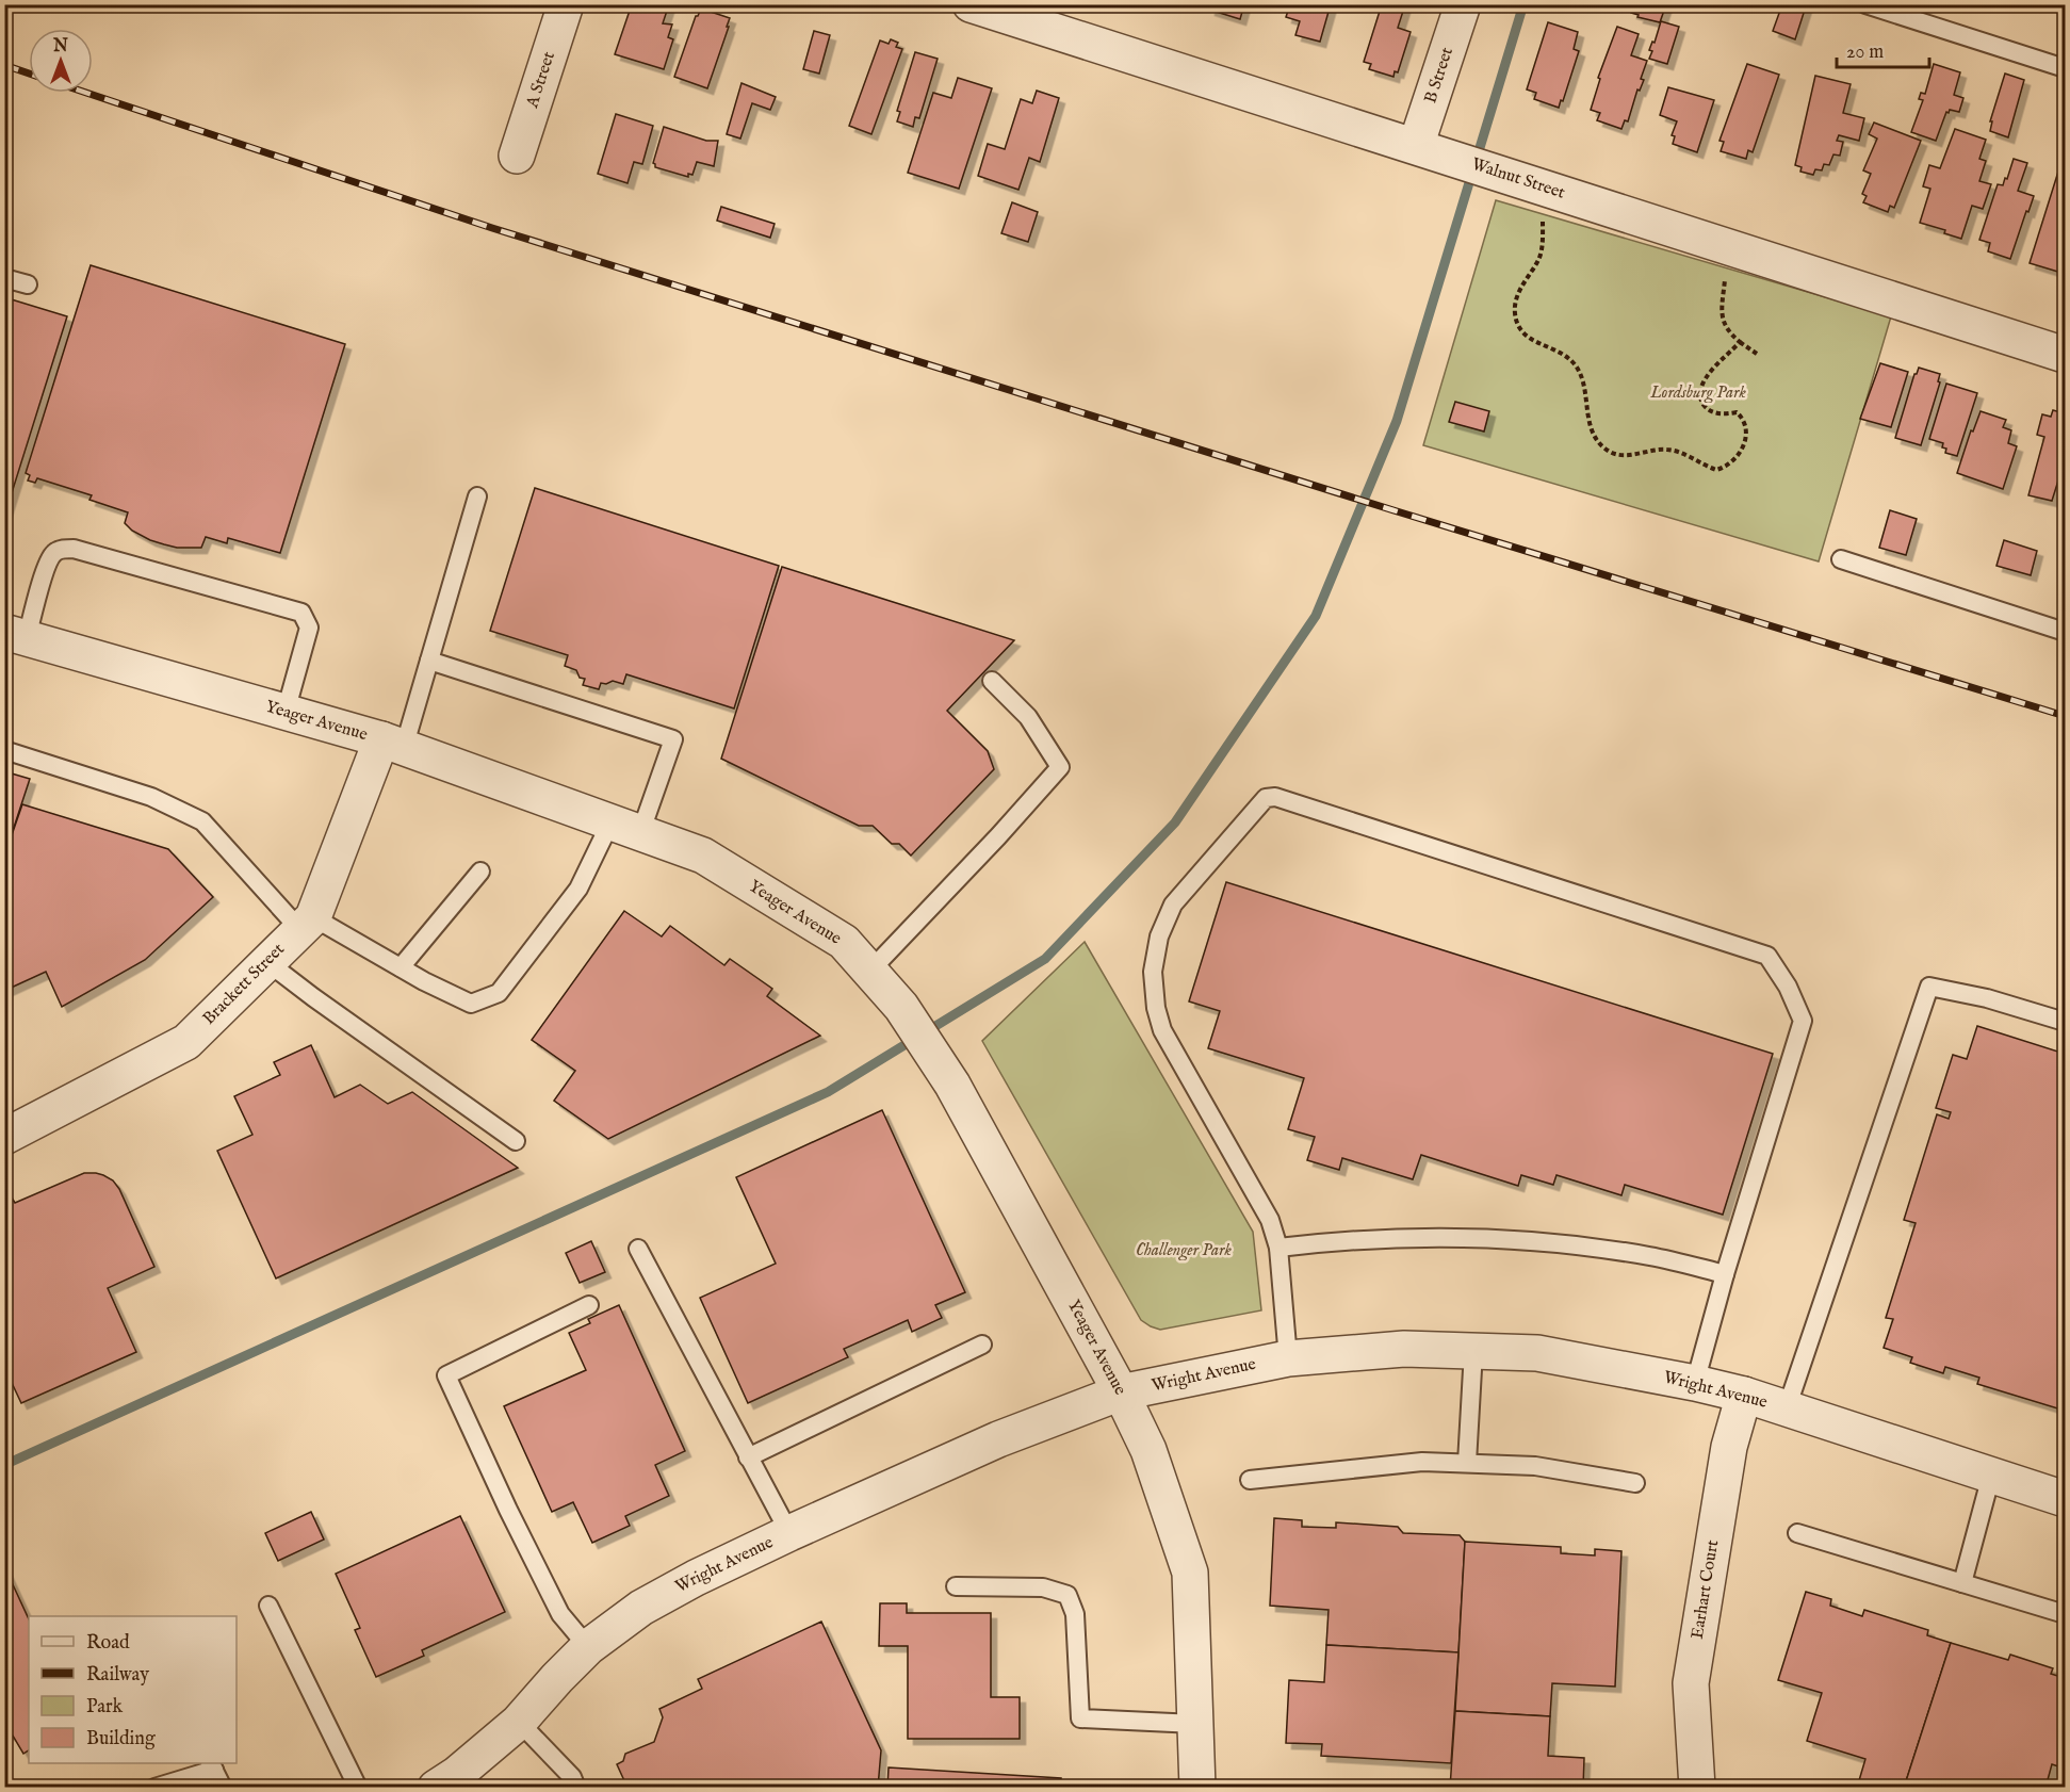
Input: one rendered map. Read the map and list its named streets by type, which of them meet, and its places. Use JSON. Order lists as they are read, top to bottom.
{
  "streets": {
    "street": [
      "B Street",
      "A Street",
      "Walnut Street",
      "Yeager Avenue",
      "Brackett Street",
      "Wright Avenue",
      "Earhart Court"
    ]
  },
  "crossings": [
    ["B Street", "Walnut Street"],
    ["Yeager Avenue", "Brackett Street"],
    ["Yeager Avenue", "Wright Avenue"],
    ["Wright Avenue", "Earhart Court"]
  ],
  "parks": ["Lordsburg Park", "Challenger Park"],
  "legend": [
    "Road",
    "Railway",
    "Park",
    "Building"
  ],
  "scale_bar": "20 m",
  "north": "top"
}
